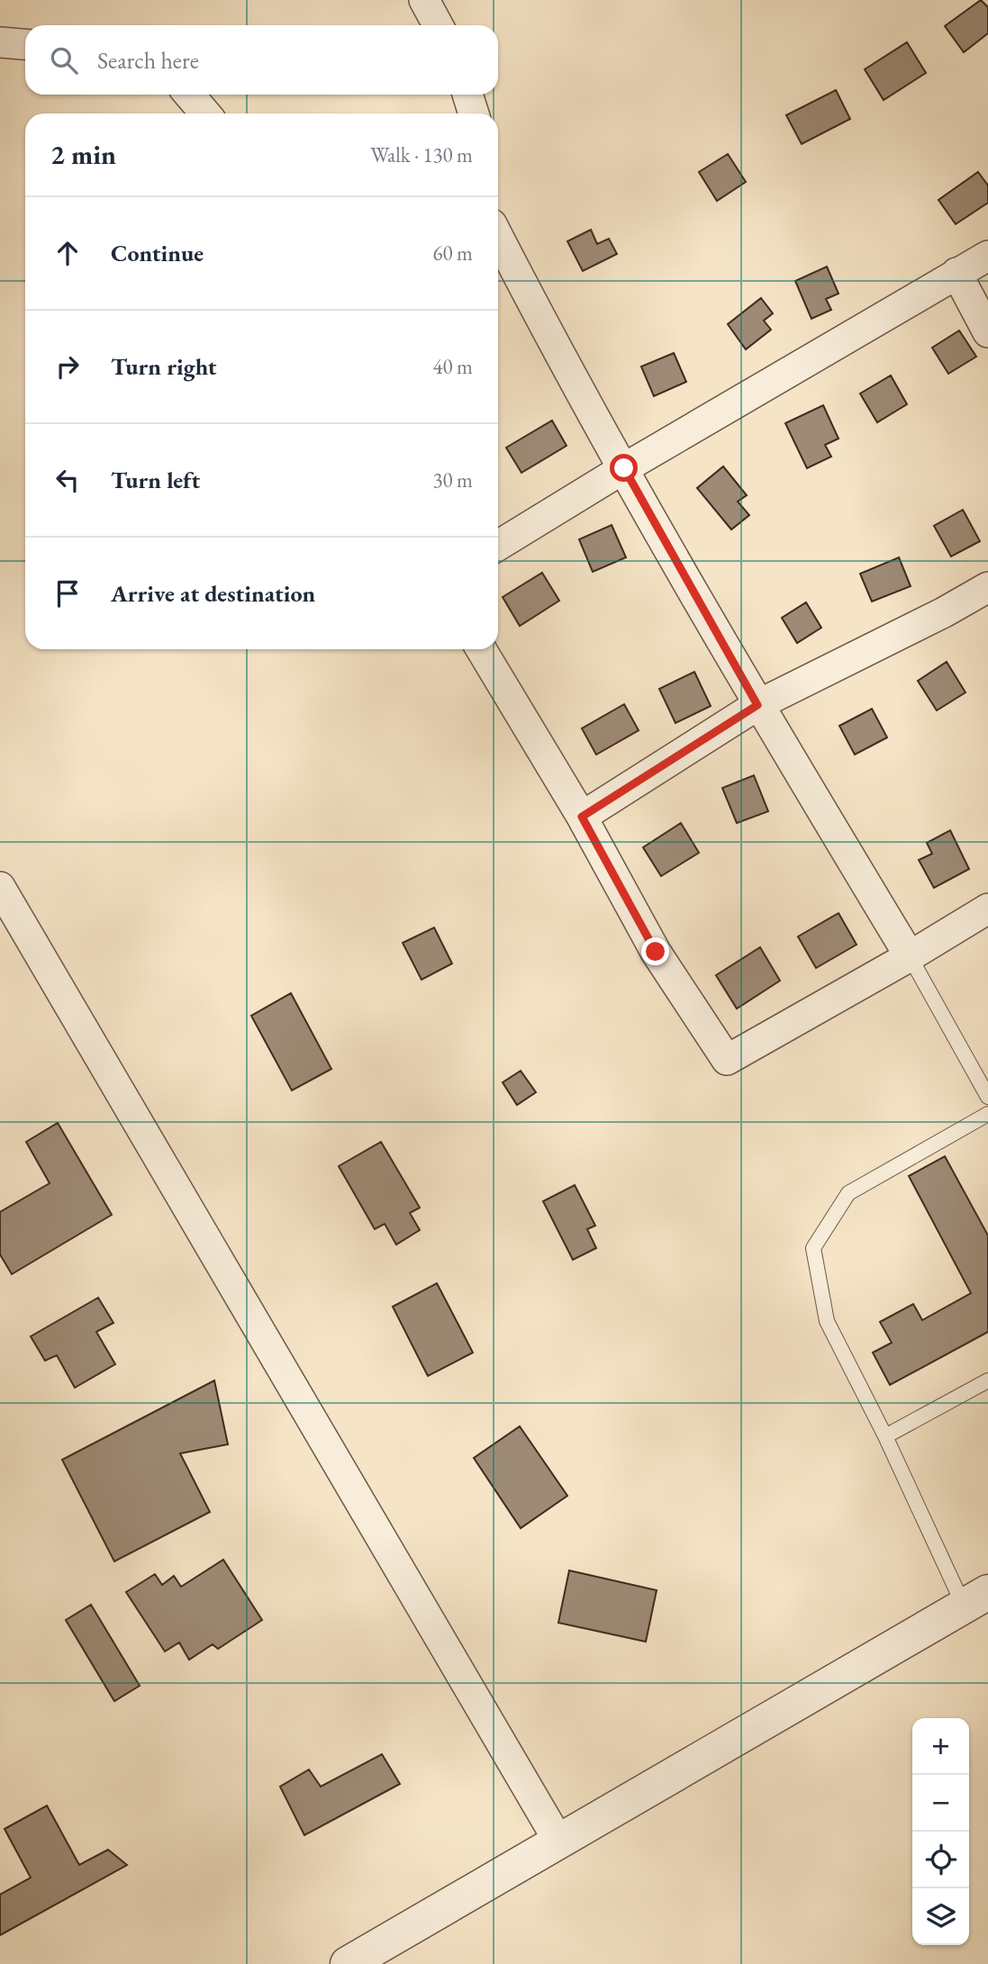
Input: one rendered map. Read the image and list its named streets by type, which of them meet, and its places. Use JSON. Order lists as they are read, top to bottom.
{
  "page": {
    "search": "Search here",
    "heading": ["2 min", "Walk · 130 m"],
    "list": [
      ["Continue", "60 m"],
      ["Turn right", "40 m"],
      ["Turn left", "30 m"],
      "Arrive at destination"
    ],
    "map_buttons": ["+", "−"]
  }
}
